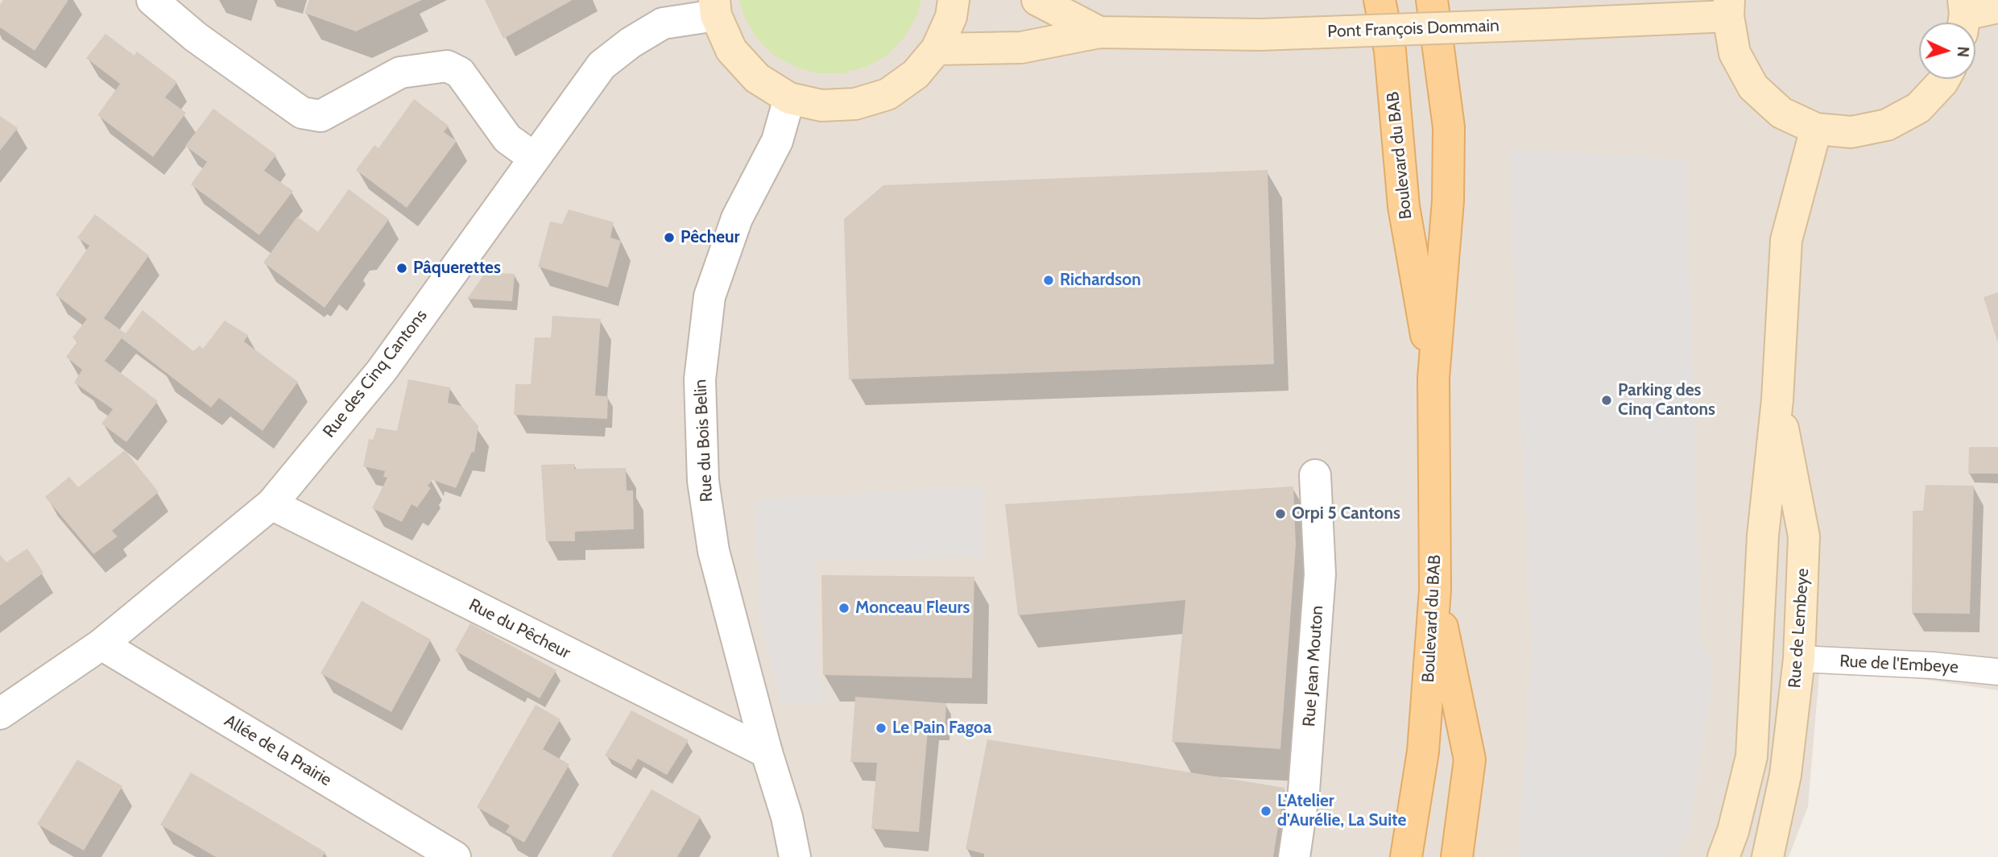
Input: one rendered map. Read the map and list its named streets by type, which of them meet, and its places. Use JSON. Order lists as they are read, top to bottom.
{
  "streets": {
    "main road": ["Pont François Dommain", "Boulevard du BAB", "Rue de Lembeye"],
    "street": [
      "Rue des Cinq Cantons",
      "Rue du Bois Belin",
      "Rue du Pêcheur",
      "Rue Jean Mouton",
      "Allée de la Prairie"
    ],
    "lane": ["Rue de l'Embeye"]
  },
  "crossings": [
    ["Rue des Cinq Cantons", "Rue du Pêcheur"],
    ["Rue des Cinq Cantons", "Allée de la Prairie"],
    ["Rue du Bois Belin", "Rue du Pêcheur"],
    ["Rue de Lembeye", "Rue de l'Embeye"]
  ],
  "places": [
    "Pêcheur",
    "Pâquerettes",
    "Richardson",
    "Parking des Cinq Cantons",
    "Orpi 5 Cantons",
    "Monceau Fleurs",
    "Le Pain Fagoa",
    "L'Atelier d'Aurélie, La Suite"
  ],
  "north": "right"
}
